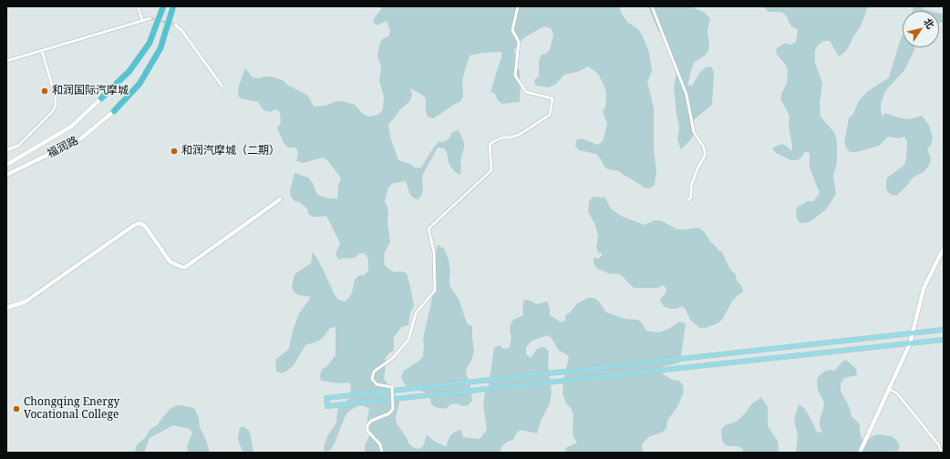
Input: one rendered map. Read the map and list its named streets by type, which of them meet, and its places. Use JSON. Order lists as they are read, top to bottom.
{
  "streets": {
    "street": ["福润路"]
  },
  "places": ["和润国际汽摩城", "和润汽摩城（二期）", "Chongqing Energy Vocational College"],
  "north": "top right"
}
